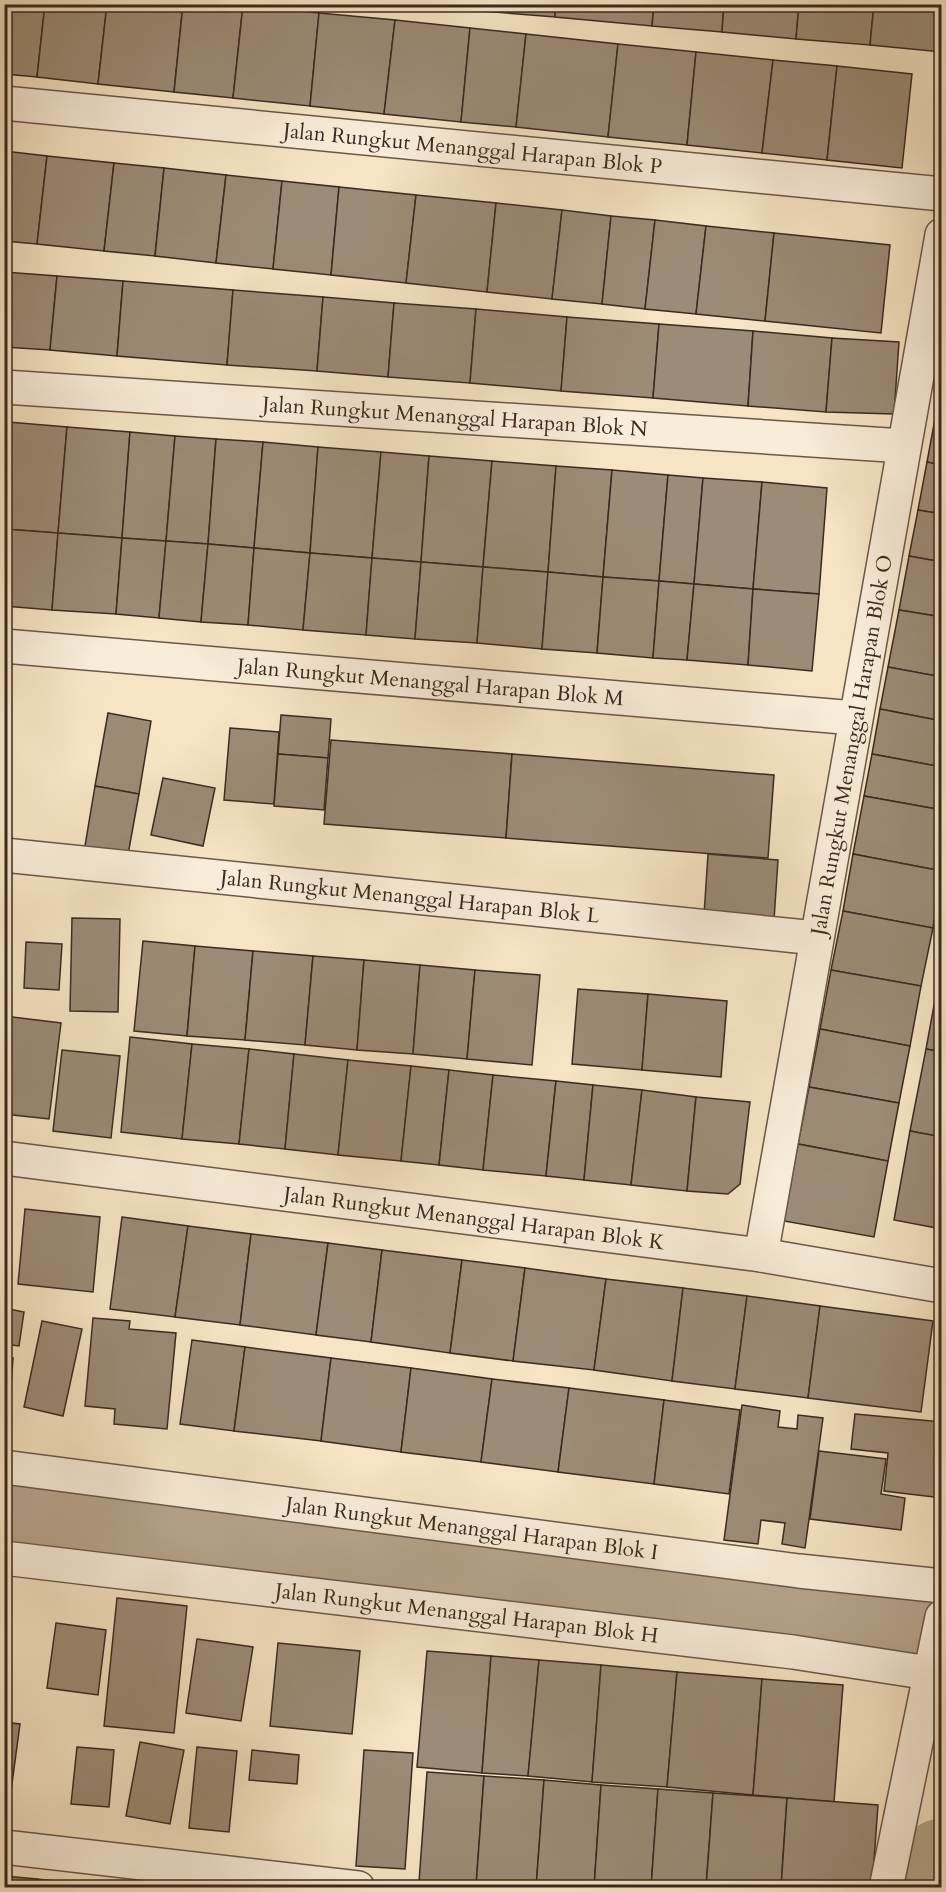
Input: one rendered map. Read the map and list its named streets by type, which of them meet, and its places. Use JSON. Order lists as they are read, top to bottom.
{
  "streets": {
    "street": [
      "Jalan Rungkut Menanggal Harapan Blok P",
      "Jalan Rungkut Menanggal Harapan Blok N",
      "Jalan Rungkut Menanggal Harapan Blok M",
      "Jalan Rungkut Menanggal Harapan Blok O",
      "Jalan Rungkut Menanggal Harapan Blok L",
      "Jalan Rungkut Menanggal Harapan Blok K",
      "Jalan Rungkut Menanggal Harapan Blok I",
      "Jalan Rungkut Menanggal Harapan Blok H"
    ]
  },
  "crossings": [
    ["Jalan Rungkut Menanggal Harapan Blok N", "Jalan Rungkut Menanggal Harapan Blok O"],
    ["Jalan Rungkut Menanggal Harapan Blok M", "Jalan Rungkut Menanggal Harapan Blok O"],
    ["Jalan Rungkut Menanggal Harapan Blok O", "Jalan Rungkut Menanggal Harapan Blok L"],
    ["Jalan Rungkut Menanggal Harapan Blok O", "Jalan Rungkut Menanggal Harapan Blok K"]
  ]
}
